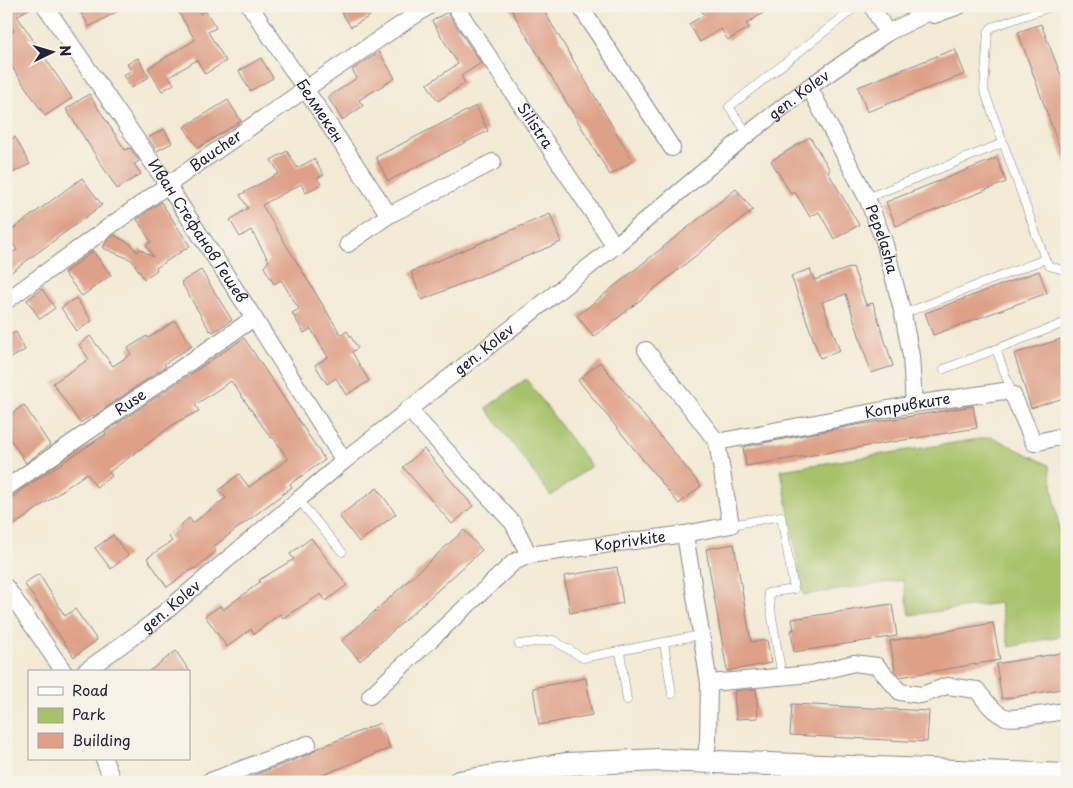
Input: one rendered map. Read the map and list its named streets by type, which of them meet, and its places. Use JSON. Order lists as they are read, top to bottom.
{
  "streets": {
    "street": [
      "gen. Kolev",
      "Белмекен",
      "Silistra",
      "Baucher",
      "Иван Стефанов Гешев",
      "Pepelasha",
      "Ruse",
      "Копривките",
      "Koprivkite"
    ]
  },
  "crossings": [
    ["gen. Kolev", "Silistra"],
    ["gen. Kolev", "Иван Стефанов Гешев"],
    ["gen. Kolev", "Pepelasha"],
    ["Белмекен", "Baucher"],
    ["Baucher", "Иван Стефанов Гешев"],
    ["Иван Стефанов Гешев", "Ruse"],
    ["Pepelasha", "Копривките"]
  ],
  "legend": ["Road", "Park", "Building"],
  "north": "right"
}
